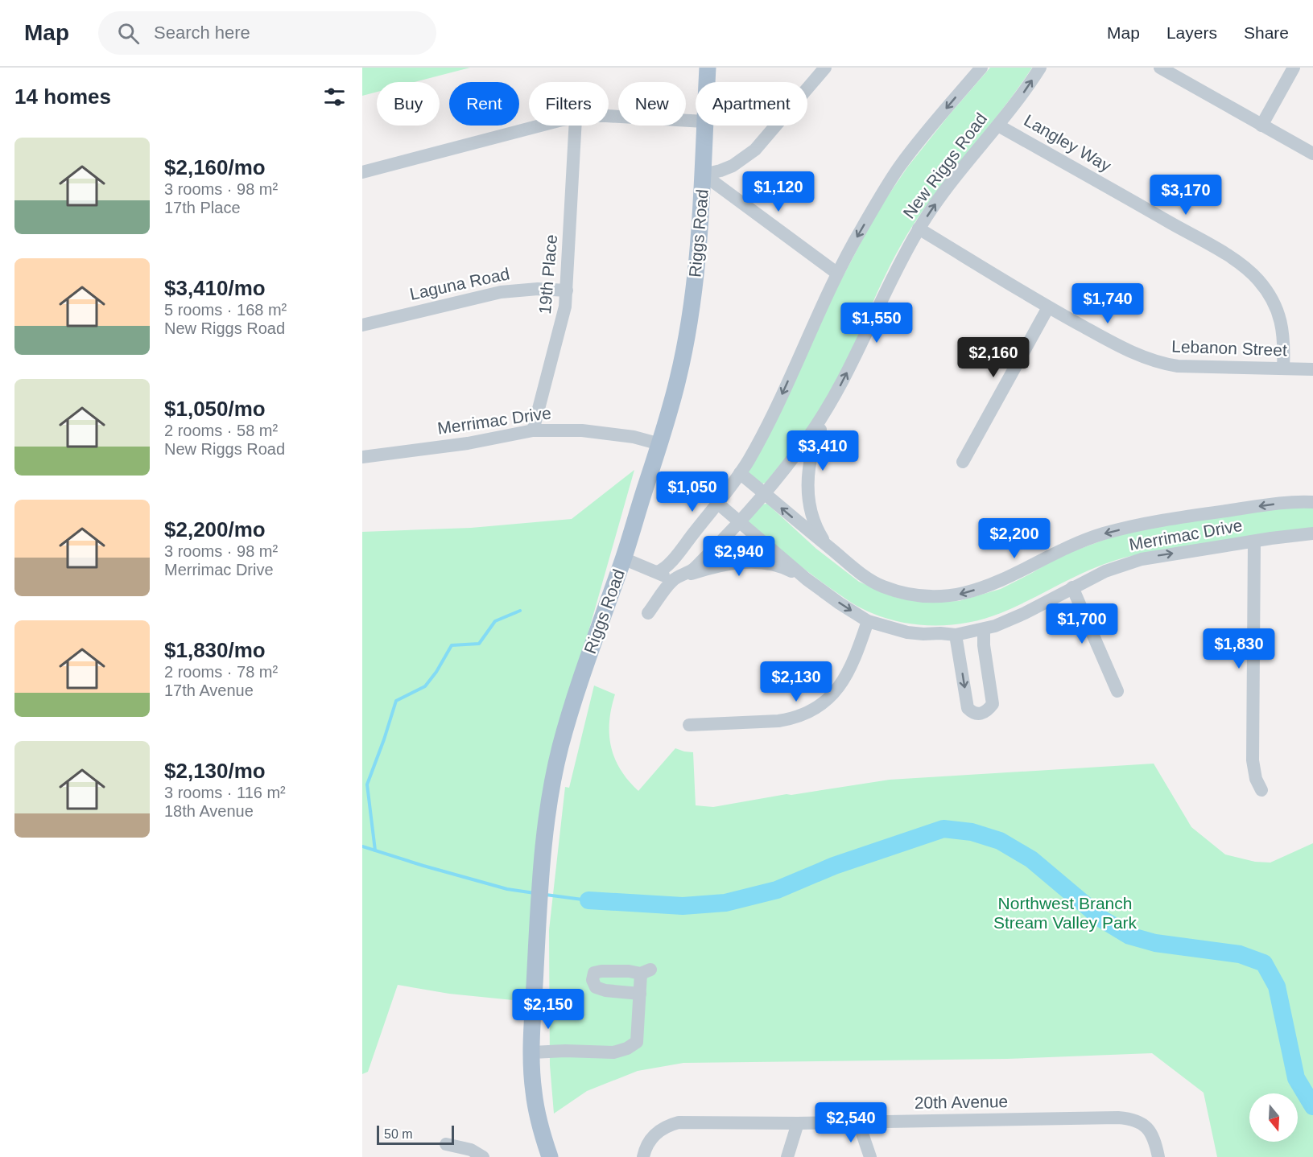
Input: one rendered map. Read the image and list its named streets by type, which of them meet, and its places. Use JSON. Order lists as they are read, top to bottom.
{
  "streets": {
    "main road": ["Riggs Road"],
    "street": [
      "Langley Way",
      "New Riggs Road",
      "19th Place",
      "Laguna Road",
      "Lebanon Street",
      "Merrimac Drive",
      "20th Avenue"
    ]
  },
  "crossings": [
    ["Langley Way", "New Riggs Road"],
    ["Langley Way", "Lebanon Street"],
    ["New Riggs Road", "Lebanon Street"],
    ["New Riggs Road", "Merrimac Drive"],
    ["Riggs Road", "Merrimac Drive"],
    ["19th Place", "Laguna Road"],
    ["19th Place", "Merrimac Drive"]
  ],
  "parks": ["Northwest Branch Stream Valley Park"],
  "scale_bar": "50 m",
  "north": "bottom",
  "page": {
    "header": "Map",
    "search": "Search here",
    "nav": ["Map", "Layers", "Share"],
    "heading": "14 homes",
    "chip": [
      "Buy",
      "Rent",
      "Filters",
      "New",
      "Apartment"
    ],
    "list": [
      {
        "name": "$2,160/mo",
        "note": "3 rooms · 98 m² · 17th Place"
      },
      {
        "name": "$3,410/mo",
        "note": "5 rooms · 168 m² · New Riggs Road"
      },
      {
        "name": "$1,050/mo",
        "note": "2 rooms · 58 m² · New Riggs Road"
      },
      {
        "name": "$2,200/mo",
        "note": "3 rooms · 98 m² · Merrimac Drive"
      },
      {
        "name": "$1,830/mo",
        "note": "2 rooms · 78 m² · 17th Avenue"
      },
      {
        "name": "$2,130/mo",
        "note": "3 rooms · 116 m² · 18th Avenue"
      }
    ],
    "price": [
      "$1,120",
      "$3,170",
      "$1,740",
      "$1,550",
      "$2,160",
      "$3,410",
      "$1,050",
      "$2,200",
      "$2,940",
      "$1,700",
      "$1,830",
      "$2,130",
      "$2,150",
      "$2,540"
    ],
    "scale": "50 m"
  }
}
